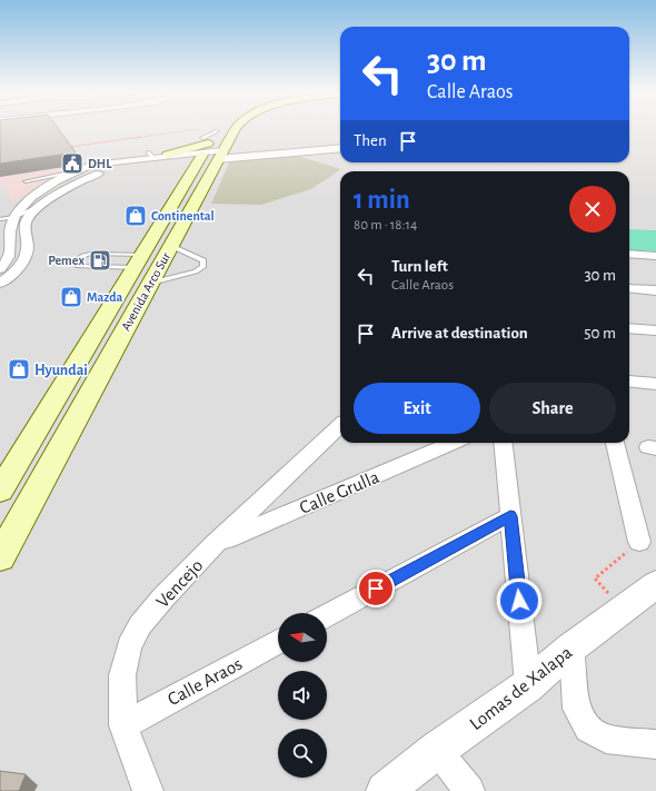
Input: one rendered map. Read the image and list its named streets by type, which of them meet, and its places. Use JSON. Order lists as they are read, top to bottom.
{
  "streets": {
    "main road": ["Avenida Arco Sur"],
    "street": [
      "Calle Grulla",
      "Vencejo",
      "Calle Araos",
      "Lomas de Xalapa"
    ]
  },
  "crossings": [
    ["Calle Grulla", "Vencejo"],
    ["Vencejo", "Calle Araos"]
  ],
  "places": {
    "public building": ["DHL"],
    "shop": ["Continental", "Mazda", "Hyundai"],
    "fuel station": ["Pemex"]
  },
  "north": "left",
  "page": {
    "turn": ["30 m", "Calle Araos"],
    "then": "Then",
    "heading": ["1 min", "80 m · 18:14"],
    "list": [
      {
        "name": "Turn left",
        "note": "Calle Araos",
        "value": "30 m"
      },
      {
        "name": "Arrive at destination",
        "value": "50 m"
      }
    ],
    "buttons": ["Exit", "Share"]
  }
}
